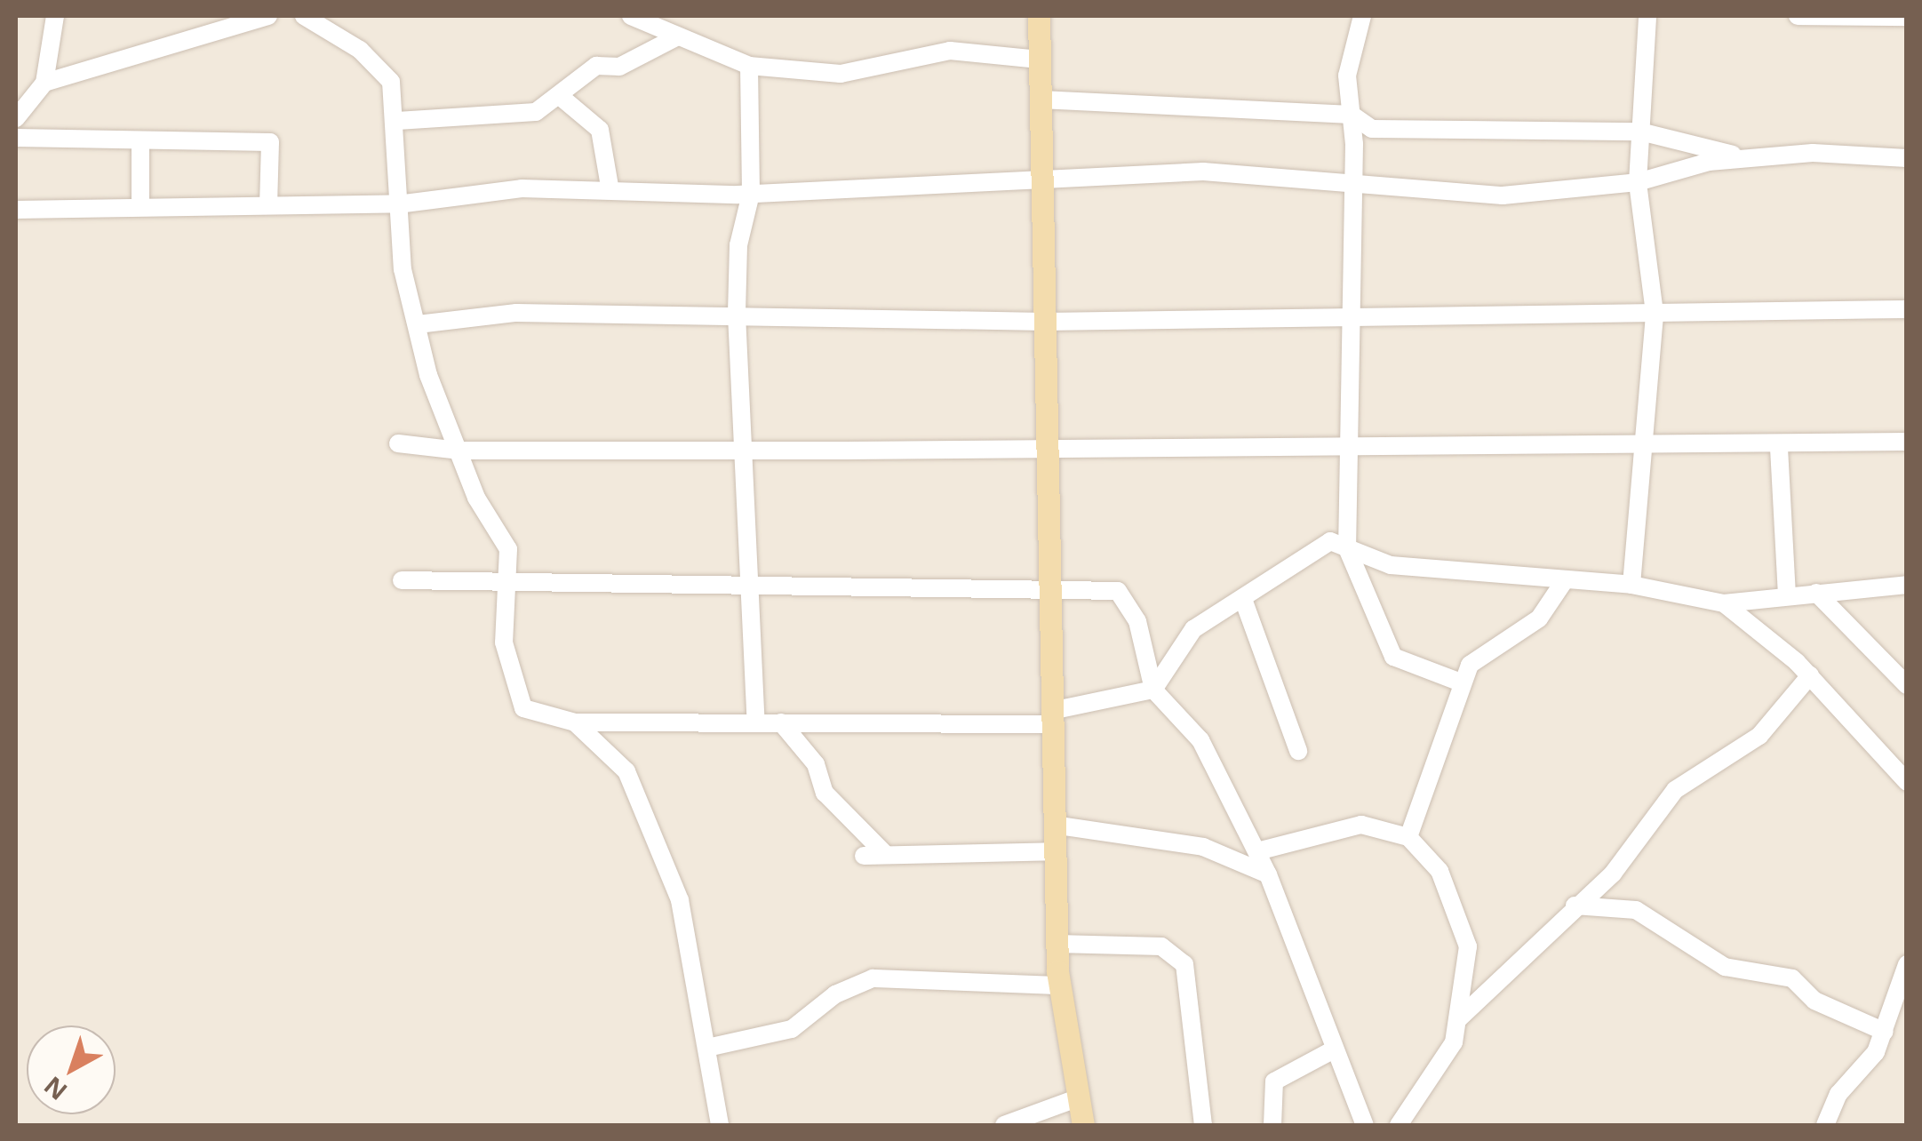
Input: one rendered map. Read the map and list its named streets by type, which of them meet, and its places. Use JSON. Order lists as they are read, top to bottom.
{
  "north": "bottom left"
}
